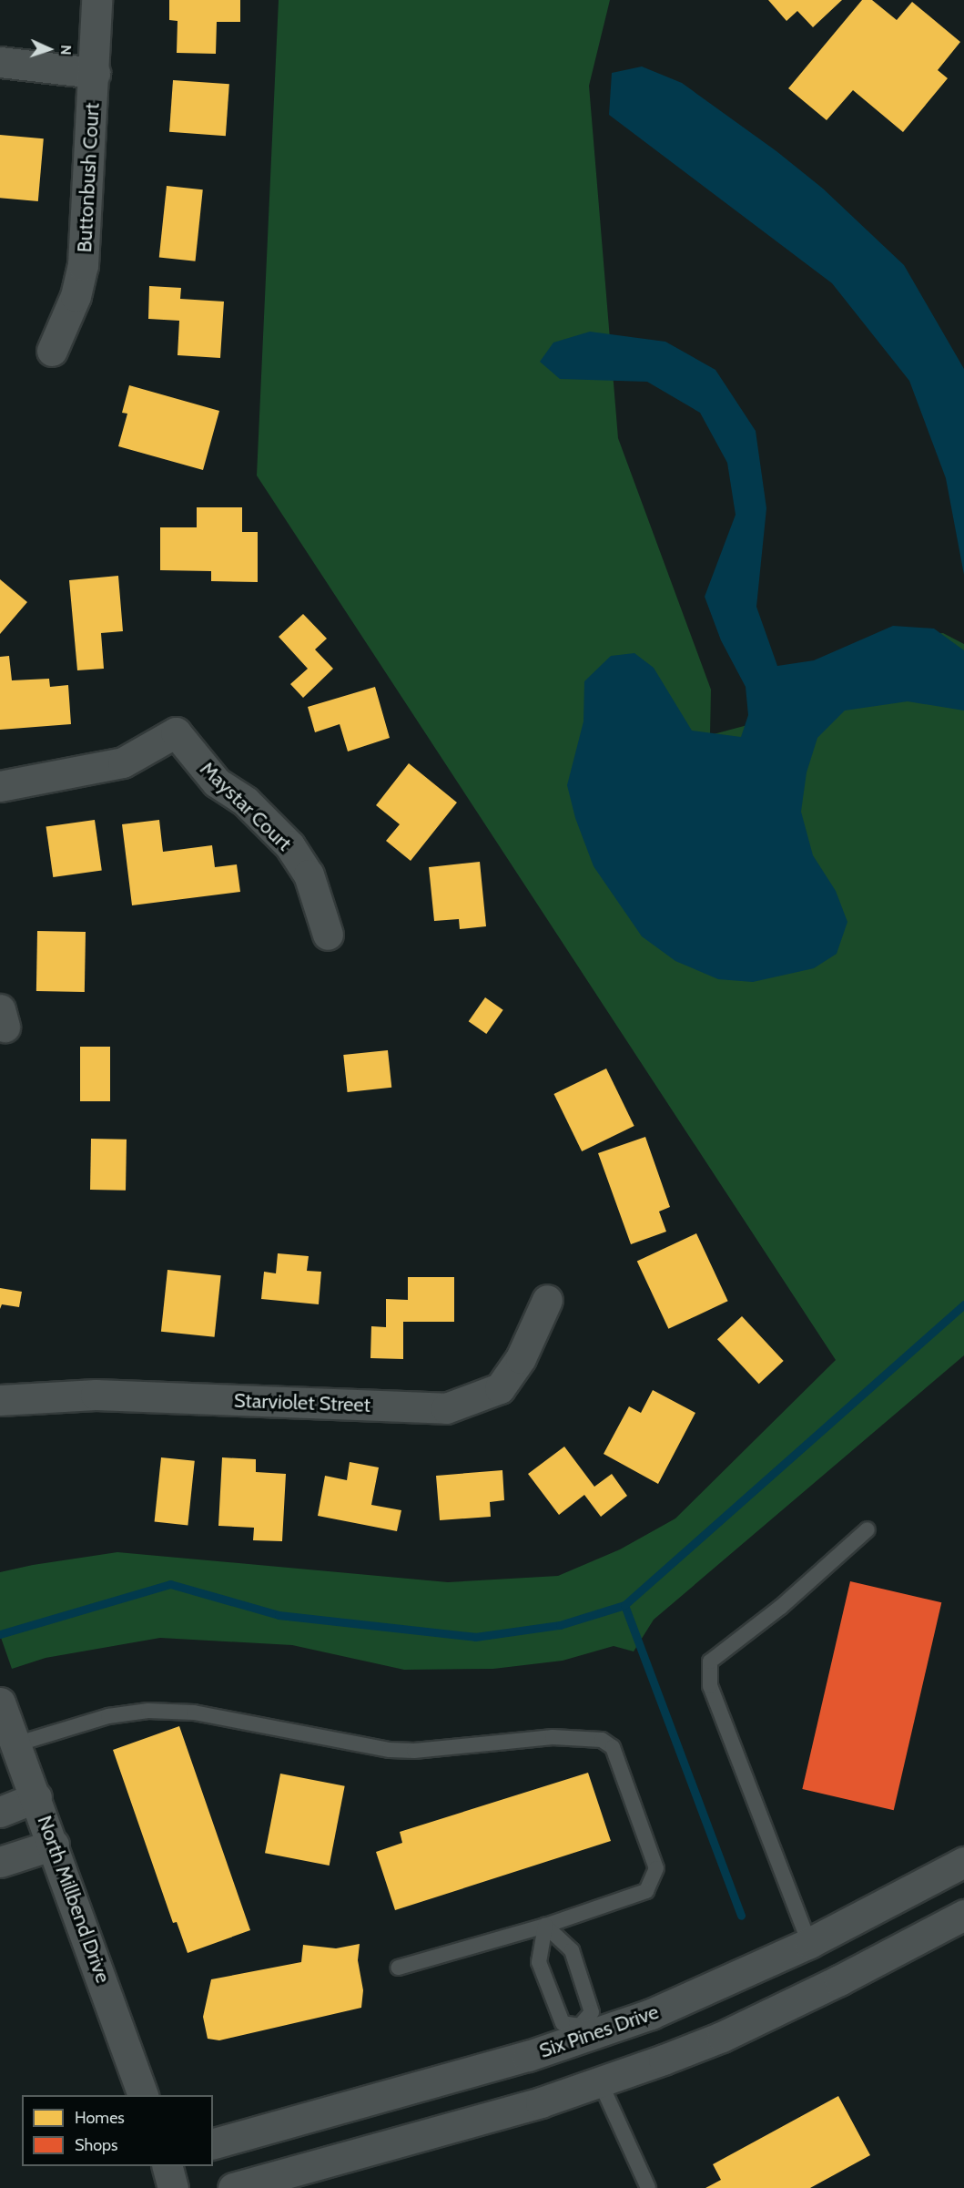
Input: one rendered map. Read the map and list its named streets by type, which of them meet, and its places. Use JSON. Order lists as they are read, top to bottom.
{
  "streets": {
    "street": [
      "Buttonbush Court",
      "Maystar Court",
      "Starviolet Street",
      "North Millbend Drive",
      "Six Pines Drive"
    ]
  },
  "legend": ["Homes", "Shops"],
  "north": "right"
}
